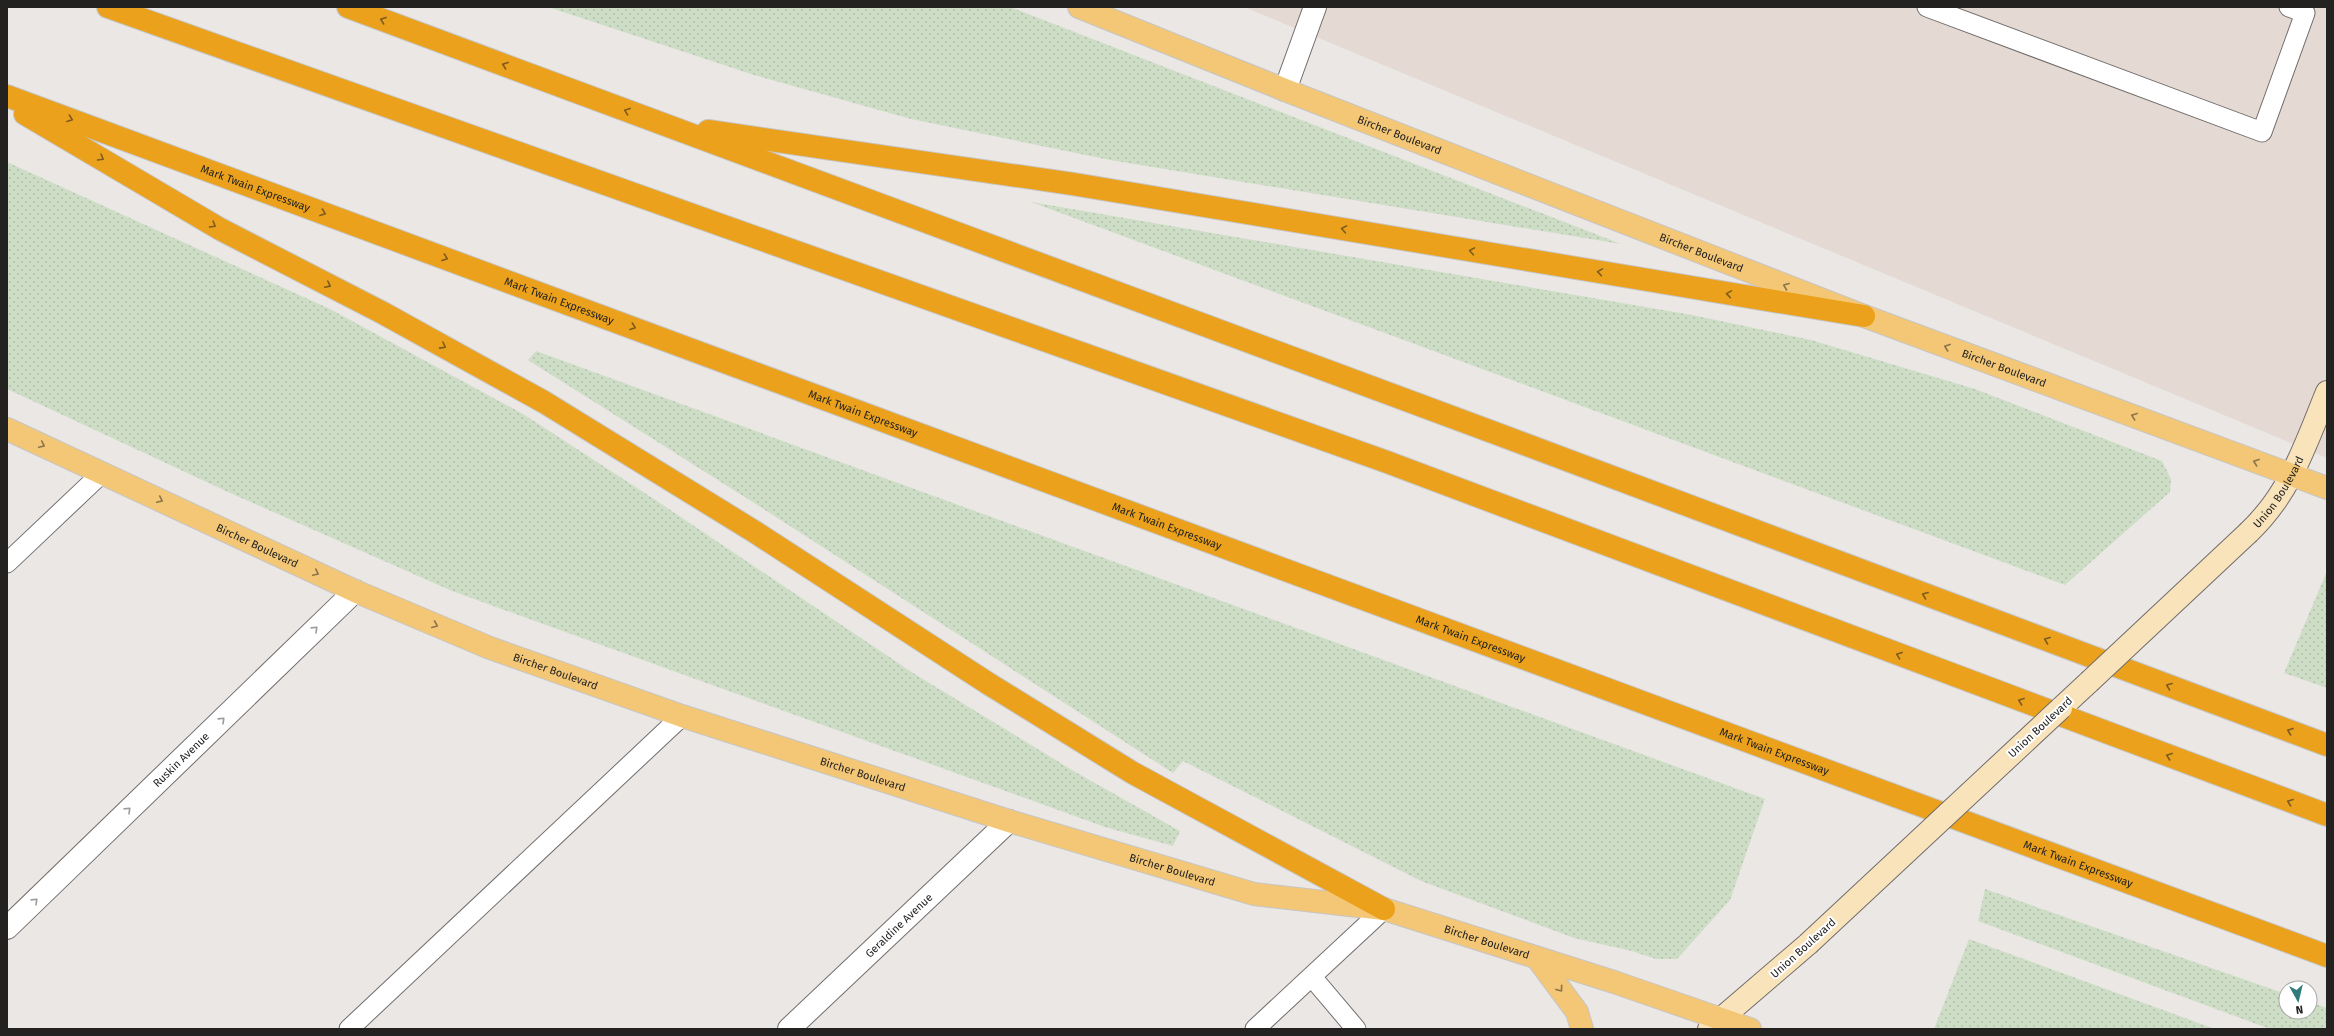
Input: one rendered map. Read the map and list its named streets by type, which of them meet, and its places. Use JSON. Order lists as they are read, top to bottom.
{
  "streets": {
    "highway": ["Mark Twain Expressway"],
    "main road": ["Bircher Boulevard", "Union Boulevard"],
    "street": ["Ruskin Avenue", "Geraldine Avenue"]
  },
  "crossings": [
    ["Bircher Boulevard", "Union Boulevard"],
    ["Bircher Boulevard", "Ruskin Avenue"],
    ["Bircher Boulevard", "Geraldine Avenue"]
  ],
  "one_way": ["Ruskin Avenue"],
  "north": "bottom"
}
